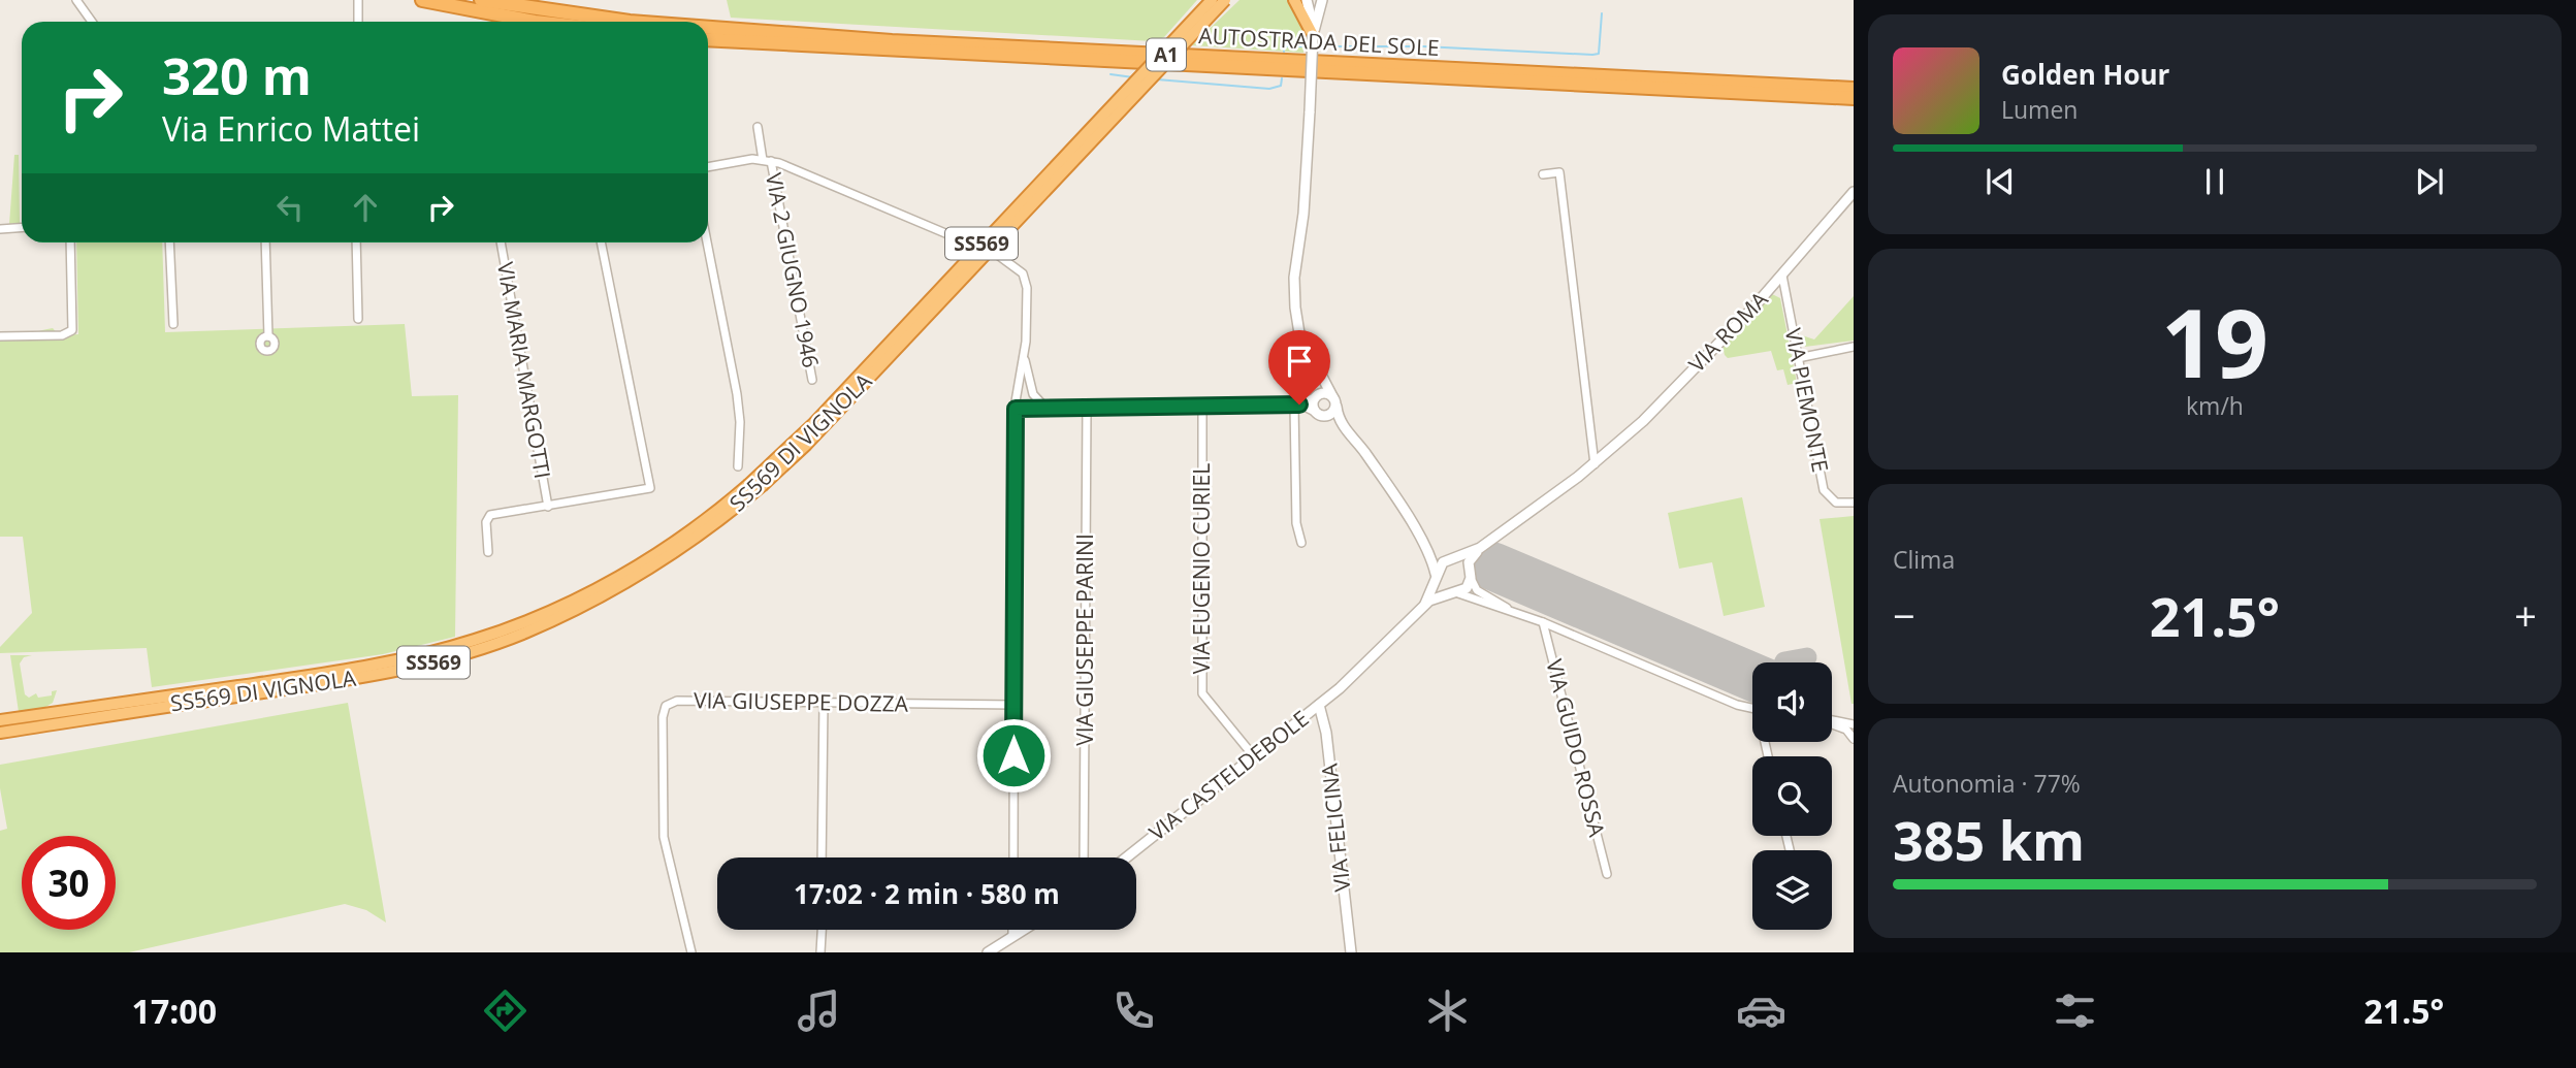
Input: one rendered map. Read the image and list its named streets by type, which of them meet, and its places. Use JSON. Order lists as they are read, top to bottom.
{
  "streets": {
    "highway": [
      "AUTOSTRADA DEL SOLE",
      "A1",
      "SS569",
      "SS569 DI VIGNOLA"
    ],
    "street": [
      "VIA 2 GIUGNO 1946",
      "VIA ROMA",
      "VIA MARIA MARGOTTI",
      "VIA PIEMONTE",
      "VIA EUGENIO CURIEL",
      "VIA GIUSEPPE PARINI",
      "VIA GIUSEPPE DOZZA",
      "VIA GUIDO ROSSA",
      "VIA CASTELDEBOLE",
      "VIA FELICINA"
    ]
  },
  "crossings": [
    ["VIA ROMA", "VIA PIEMONTE"],
    ["VIA ROMA", "VIA CASTELDEBOLE"],
    ["VIA ROMA", "VIA FELICINA"],
    ["VIA EUGENIO CURIEL", "VIA CASTELDEBOLE"],
    ["VIA CASTELDEBOLE", "VIA FELICINA"]
  ],
  "page": {
    "turn": ["320 m", "Via Enrico Mattei"],
    "song": ["Golden Hour", "Lumen"],
    "tile": [
      ["19", "km/h"],
      "Clima",
      ["Autonomia · 77%", "385 km"]
    ],
    "heat": ["−", "21.5°", "+"],
    "limit": "30",
    "trip": "17:02 · 2 min · 580 m",
    "tabs": ["17:00", "21.5°"]
  }
}
